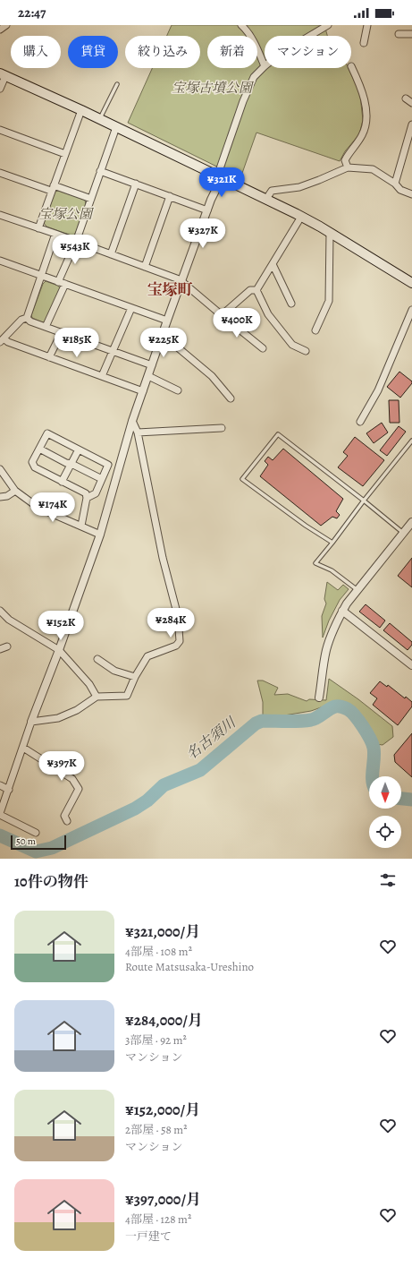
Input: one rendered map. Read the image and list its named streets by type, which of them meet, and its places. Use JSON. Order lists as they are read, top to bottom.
{
  "districts": ["宝塚町"],
  "water": ["名古須川"],
  "parks": ["宝塚古墳公園", "宝塚公園"],
  "scale_bar": "50 m",
  "north": "bottom",
  "page": {
    "status": "22:47",
    "chip": [
      "購入",
      "賃貸",
      "絞り込み",
      "新着",
      "マンション"
    ],
    "price": [
      "¥321K",
      "¥327K",
      "¥543K",
      "¥400K",
      "¥185K",
      "¥225K",
      "¥174K",
      "¥284K",
      "¥152K",
      "¥397K"
    ],
    "scale": "50 m",
    "heading": "10件の物件",
    "list": [
      {
        "name": "¥321,000/月",
        "note": "4部屋 · 108 m² · Route Matsusaka-Ureshino"
      },
      {
        "name": "¥284,000/月",
        "note": "3部屋 · 92 m² · マンション"
      },
      {
        "name": "¥152,000/月",
        "note": "2部屋 · 58 m² · マンション"
      },
      {
        "name": "¥397,000/月",
        "note": "4部屋 · 128 m² · 一戸建て"
      }
    ]
  }
}
